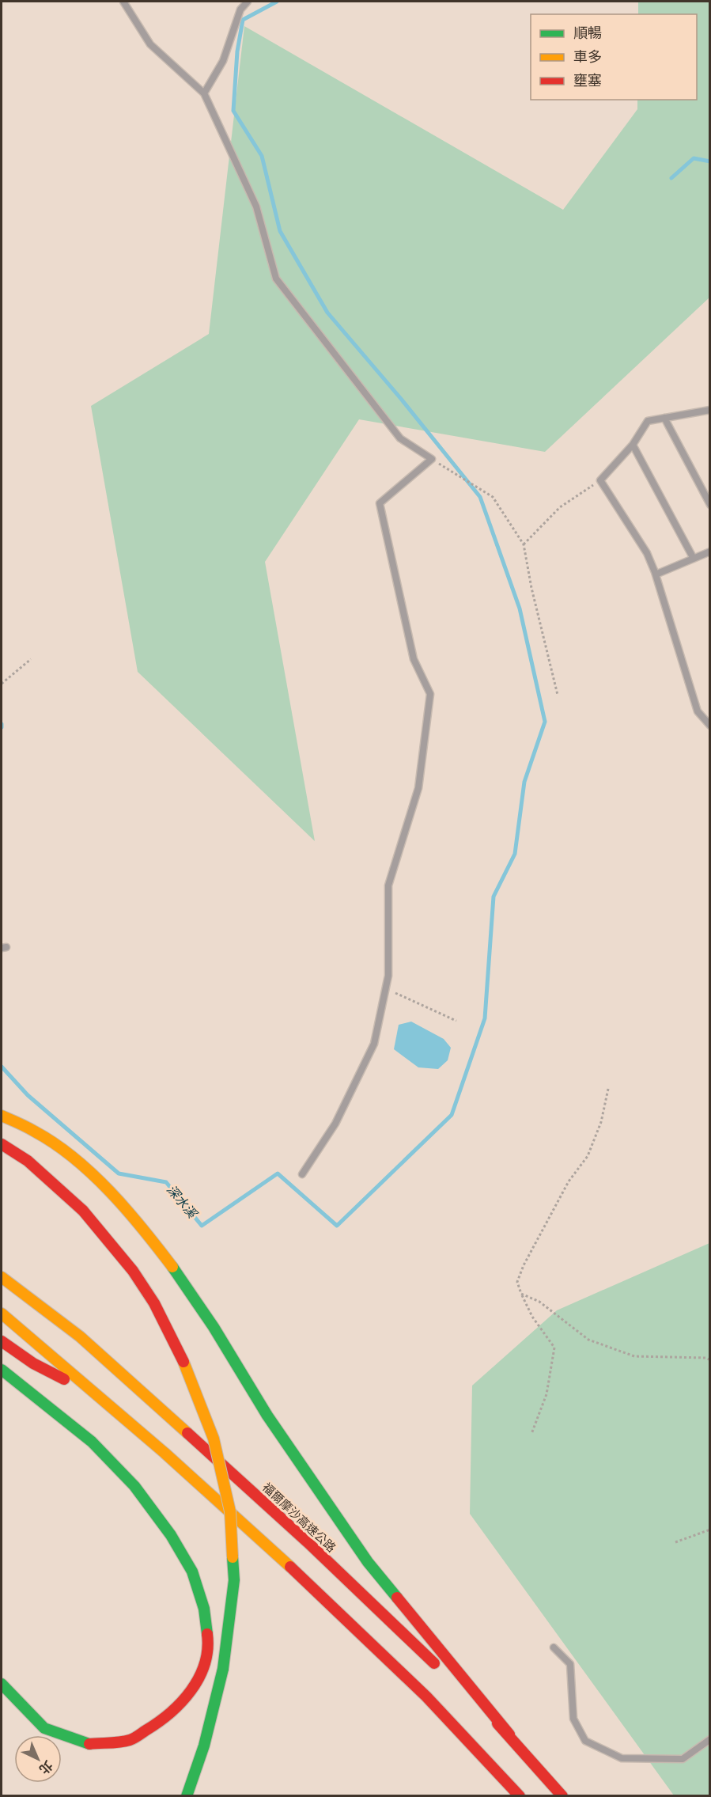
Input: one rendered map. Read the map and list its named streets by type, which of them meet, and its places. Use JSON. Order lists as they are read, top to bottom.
{
  "streets": {
    "highway": ["福爾摩沙高速公路"]
  },
  "water": ["深水溪"],
  "legend": ["順暢", "車多", "壅塞"],
  "north": "bottom right"
}
